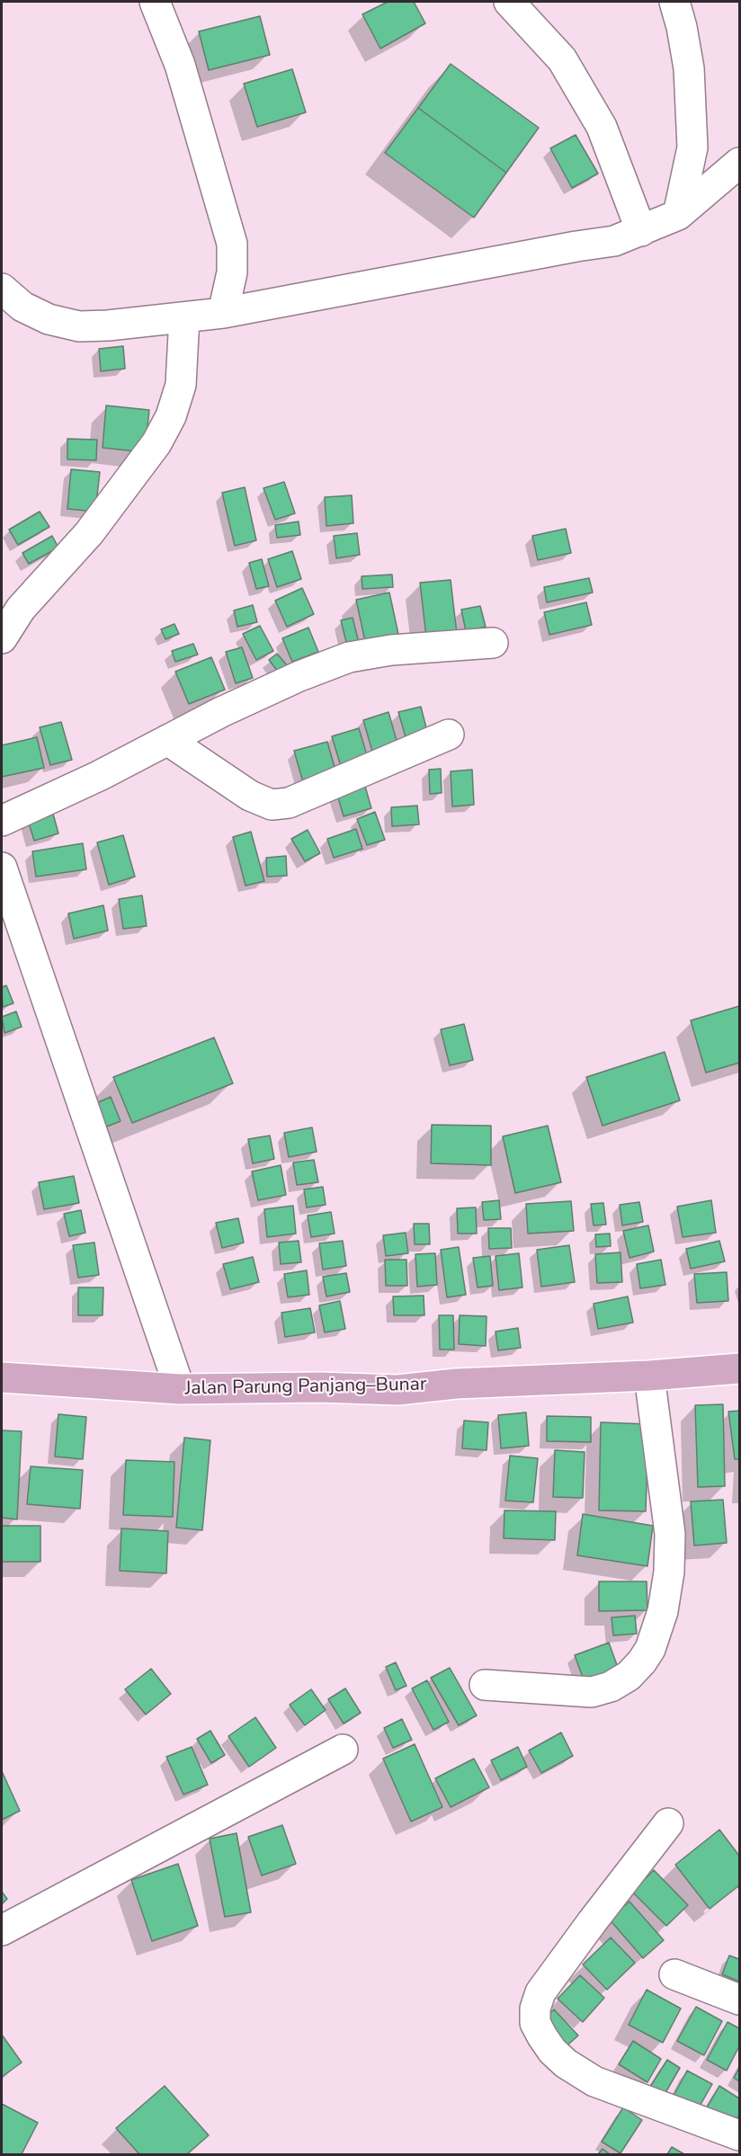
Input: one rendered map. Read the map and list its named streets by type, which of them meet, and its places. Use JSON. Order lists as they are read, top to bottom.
{
  "streets": {
    "main road": ["Jalan Parung Panjang–Bunar"]
  }
}
